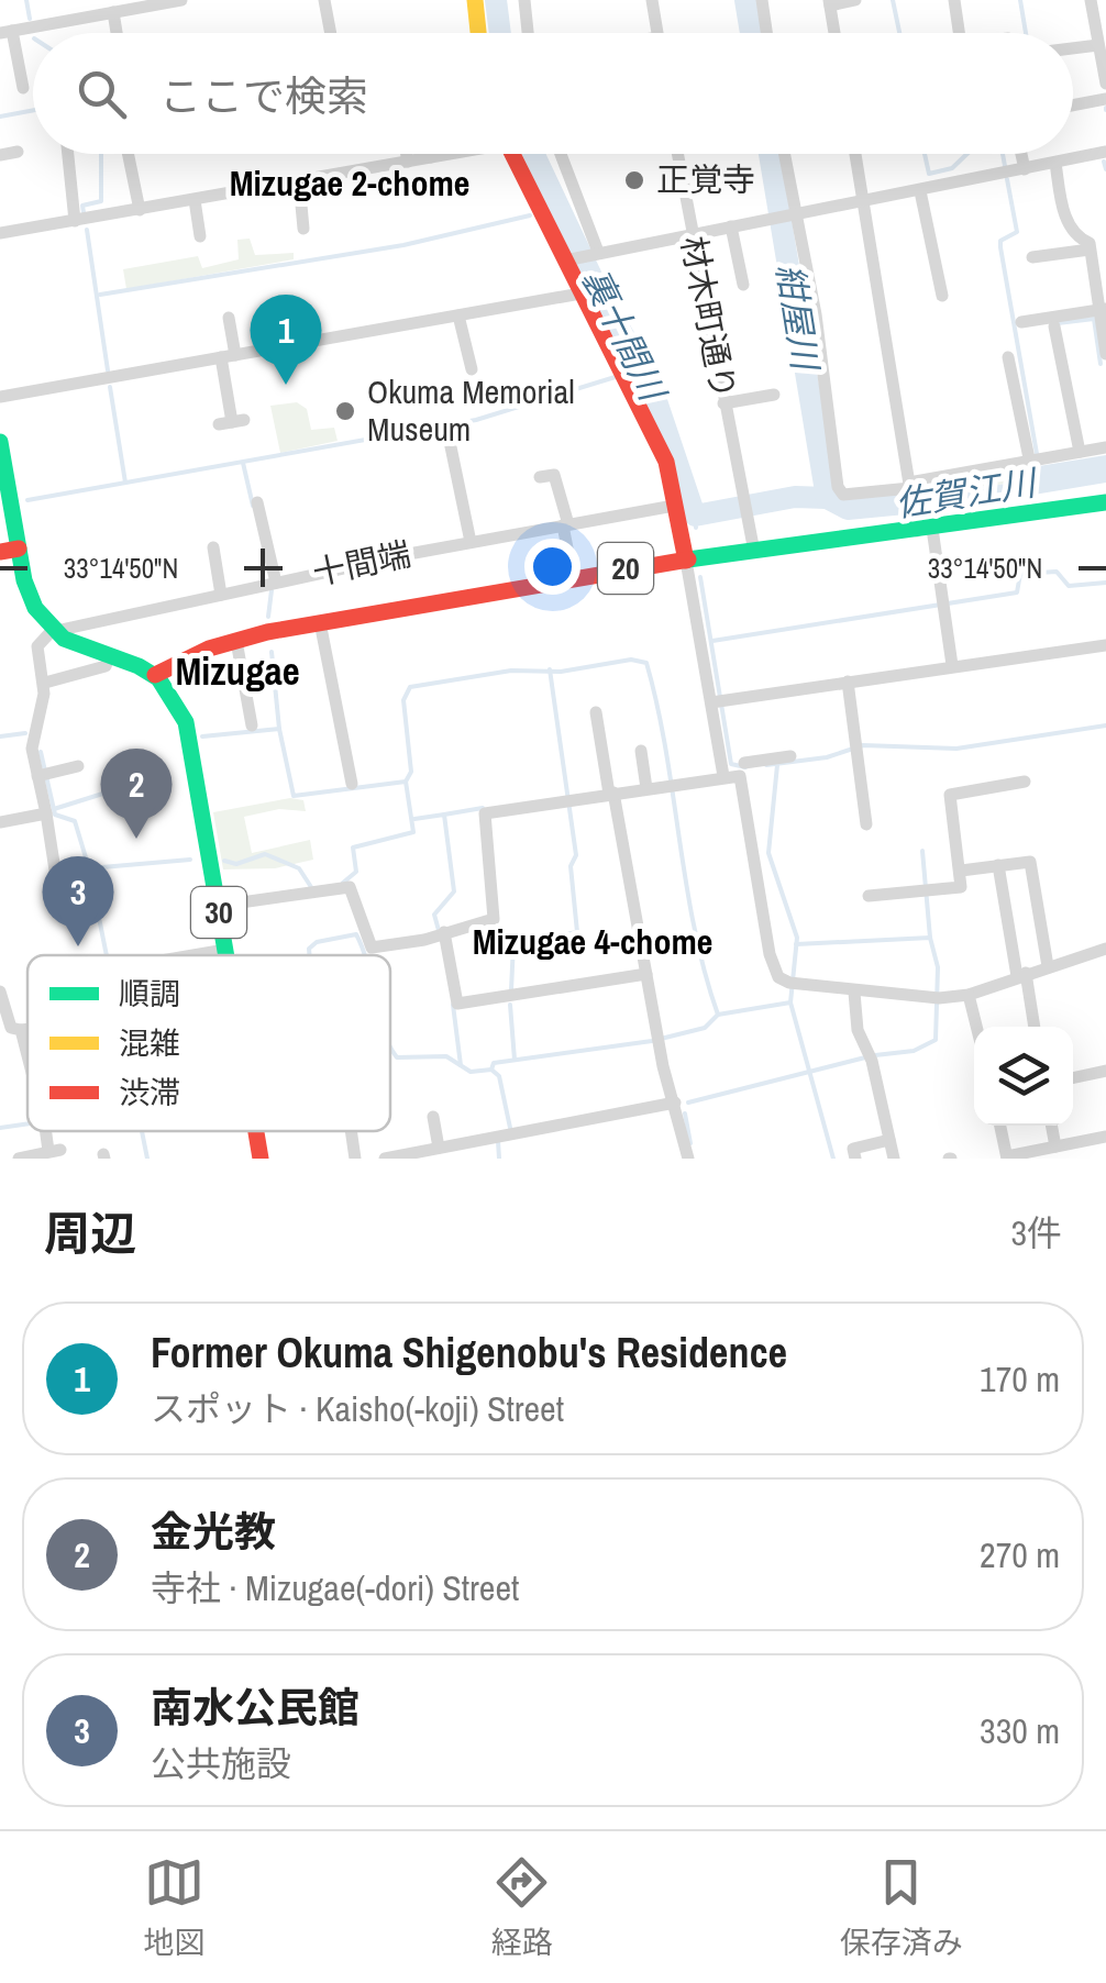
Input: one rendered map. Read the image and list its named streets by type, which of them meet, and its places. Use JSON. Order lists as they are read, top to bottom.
{
  "streets": {
    "main road": ["20", "30"],
    "street": ["材木町通り", "十間端"]
  },
  "crossings": [
    ["材木町通り", "20"],
    ["20", "30"]
  ],
  "districts": ["Mizugae 2-chome", "Mizugae", "Mizugae 4-chome"],
  "water": ["紺屋川", "裏十間川", "佐賀江川"],
  "places": ["正覚寺", "Okuma Memorial Museum"],
  "legend": ["順調", "混雑", "渋滞"],
  "page": {
    "search": "ここで検索",
    "pins": ["1", "2", "3"],
    "heading": ["周辺", "3件"],
    "list": [
      {
        "mark": "1",
        "name": "Former Okuma Shigenobu's Residence",
        "note": "スポット · Kaisho(-koji) Street",
        "value": "170 m"
      },
      {
        "mark": "2",
        "name": "金光教",
        "note": "寺社 · Mizugae(-dori) Street",
        "value": "270 m"
      },
      {
        "mark": "3",
        "name": "南水公民館",
        "note": "公共施設",
        "value": "330 m"
      }
    ],
    "nav": ["地図", "経路", "保存済み"]
  },
  "coordinates": ["33°14'50\"N"]
}
